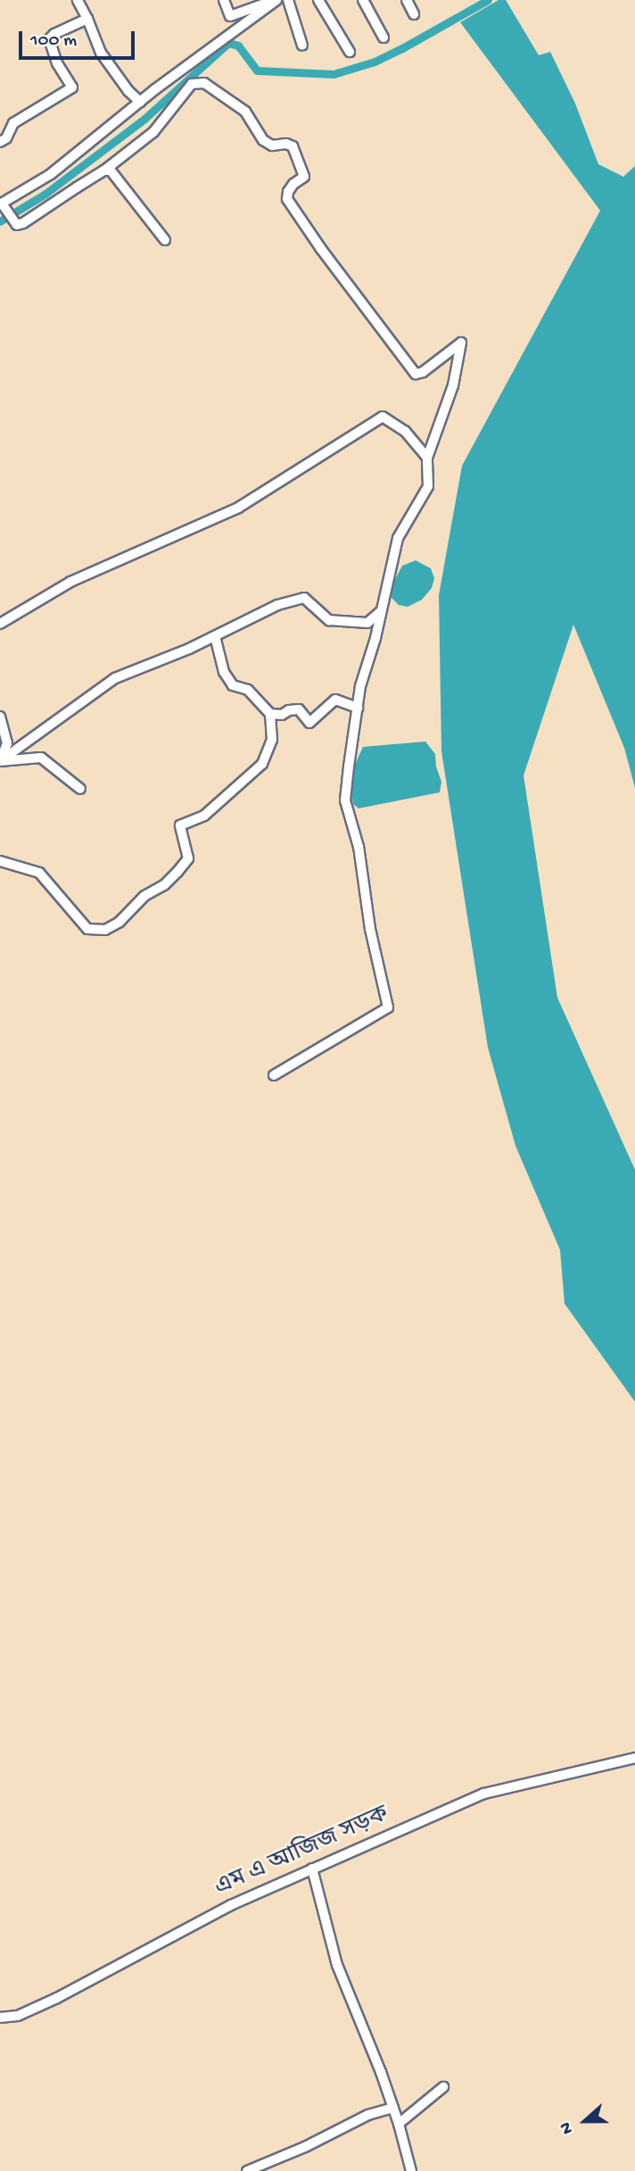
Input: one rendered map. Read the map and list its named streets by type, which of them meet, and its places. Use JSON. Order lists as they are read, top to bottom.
{
  "streets": {
    "street": ["এম এ আজিজ সড়ক"]
  },
  "scale_bar": "100 m",
  "north": "left"
}
